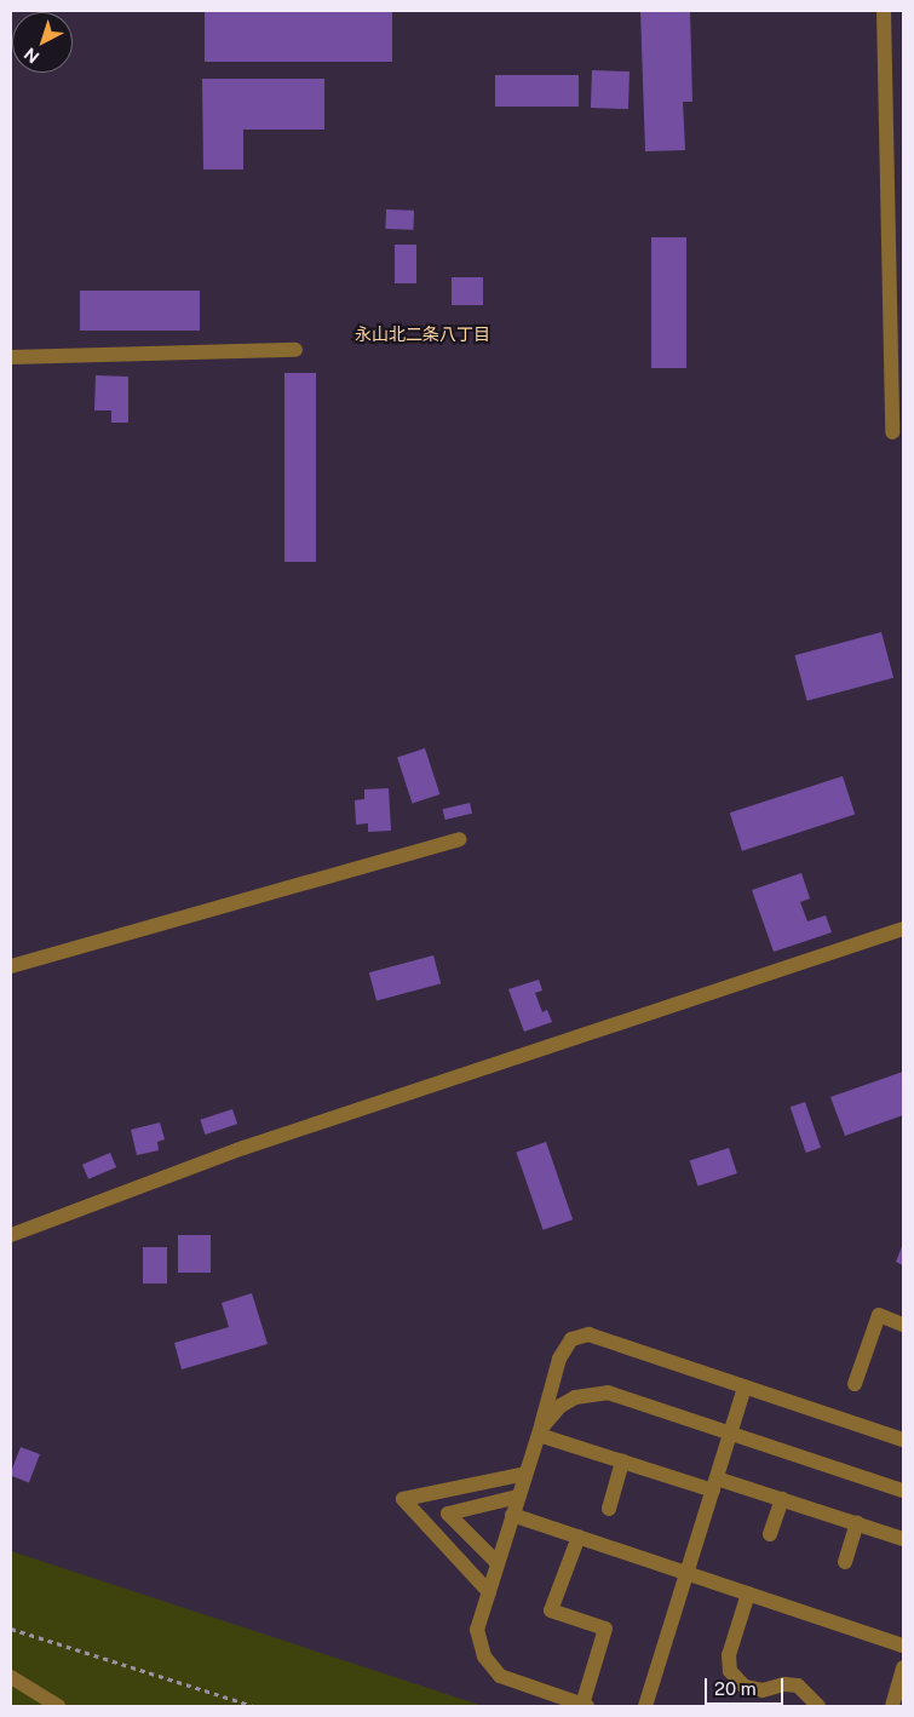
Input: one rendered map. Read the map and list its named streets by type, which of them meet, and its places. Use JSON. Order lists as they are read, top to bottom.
{
  "districts": ["永山北二条八丁目"],
  "scale_bar": "20 m",
  "north": "bottom left"
}
